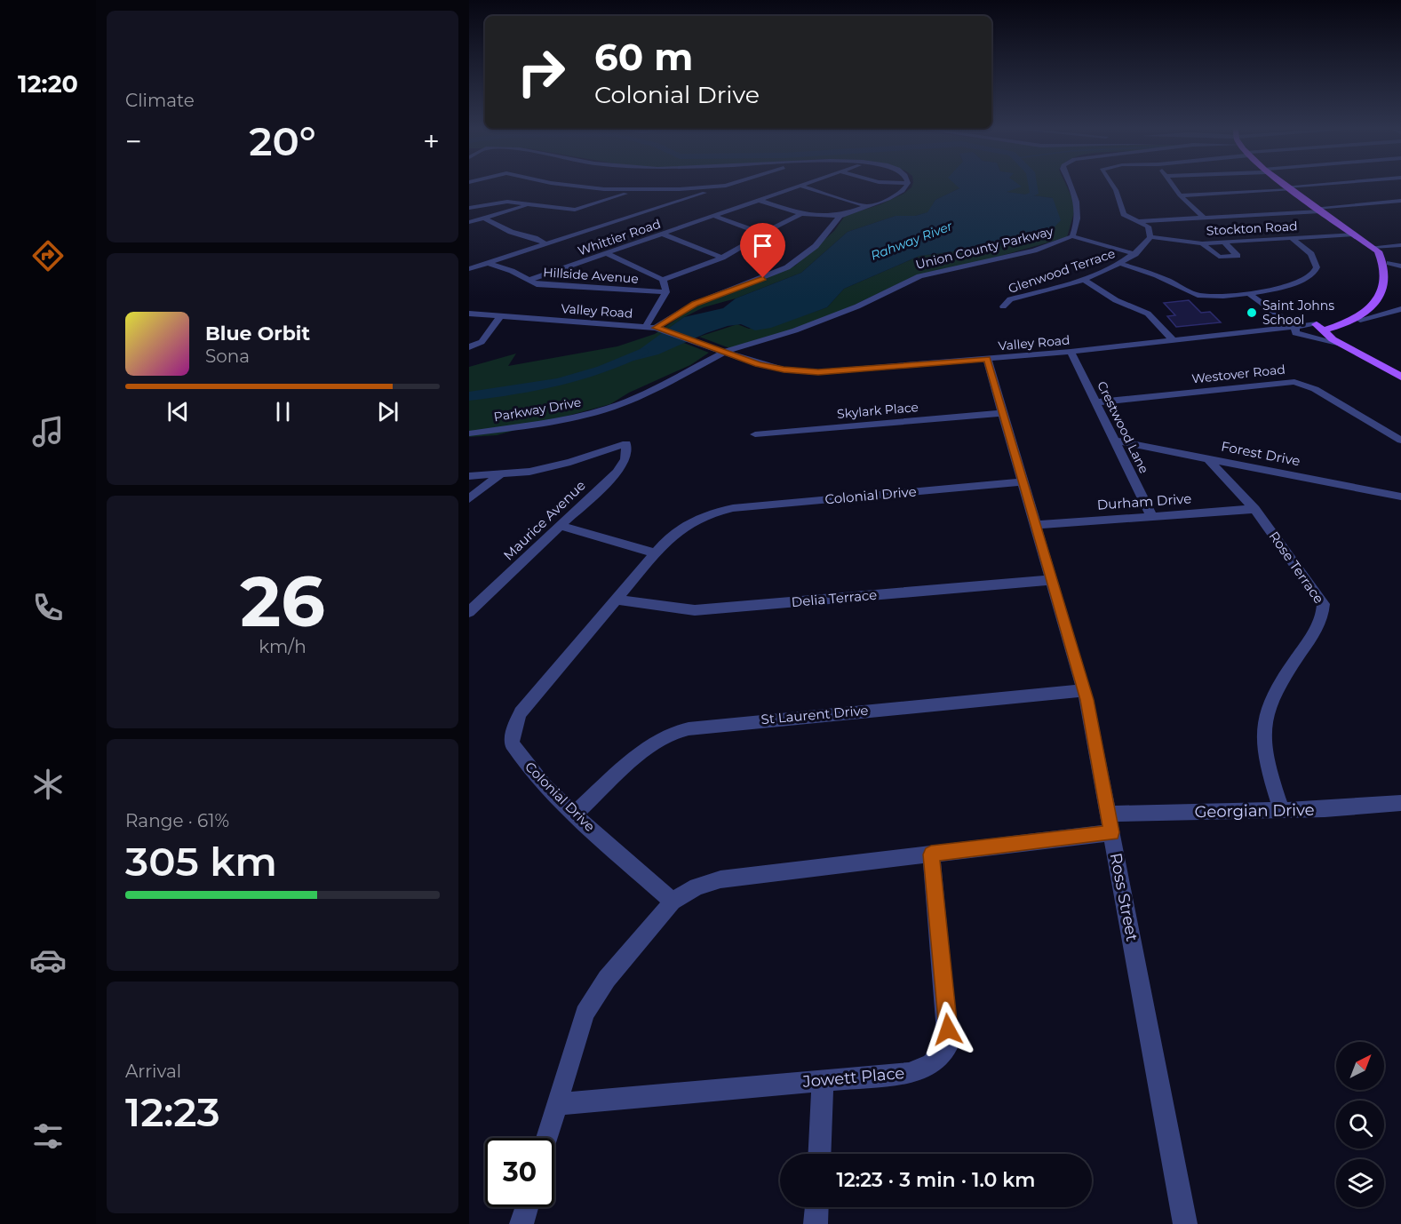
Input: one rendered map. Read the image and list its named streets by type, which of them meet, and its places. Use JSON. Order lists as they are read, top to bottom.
{
  "streets": {
    "street": [
      "Stockton Road",
      "Whittier Road",
      "Union County Parkway",
      "Glenwood Terrace",
      "Hillside Avenue",
      "Valley Road",
      "Westover Road",
      "Parkway Drive",
      "Skylark Place",
      "Crestwood Lane",
      "Forest Drive",
      "Colonial Drive",
      "Durham Drive",
      "Maurice Avenue",
      "Rose Terrace",
      "Delia Terrace",
      "St Laurent Drive",
      "Georgian Drive",
      "Ross Street",
      "Jowett Place"
    ]
  },
  "crossings": [
    ["Stockton Road", "Glenwood Terrace"],
    ["Whittier Road", "Hillside Avenue"],
    ["Union County Parkway", "Valley Road"],
    ["Union County Parkway", "Parkway Drive"],
    ["Valley Road", "Parkway Drive"],
    ["Valley Road", "Crestwood Lane"],
    ["Valley Road", "Ross Street"],
    ["Westover Road", "Crestwood Lane"],
    ["Skylark Place", "Ross Street"],
    ["Crestwood Lane", "Forest Drive"],
    ["Crestwood Lane", "Durham Drive"],
    ["Forest Drive", "Rose Terrace"],
    ["Colonial Drive", "Delia Terrace"],
    ["Colonial Drive", "St Laurent Drive"],
    ["Colonial Drive", "Ross Street"],
    ["Durham Drive", "Rose Terrace"],
    ["Durham Drive", "Ross Street"],
    ["Rose Terrace", "Georgian Drive"],
    ["Delia Terrace", "Ross Street"],
    ["St Laurent Drive", "Ross Street"],
    ["Georgian Drive", "Ross Street"]
  ],
  "water": ["Rahway River"],
  "places": ["Saint Johns School"],
  "north": "top right",
  "page": {
    "tabs": "12:20",
    "tile": [
      "Climate",
      ["26", "km/h"],
      ["Range · 61%", "305 km"],
      ["Arrival", "12:23"]
    ],
    "turn": ["60 m", "Colonial Drive"],
    "heat": ["−", "20°", "+"],
    "song": ["Blue Orbit", "Sona"],
    "limit": "30",
    "trip": "12:23 · 3 min · 1.0 km"
  }
}
